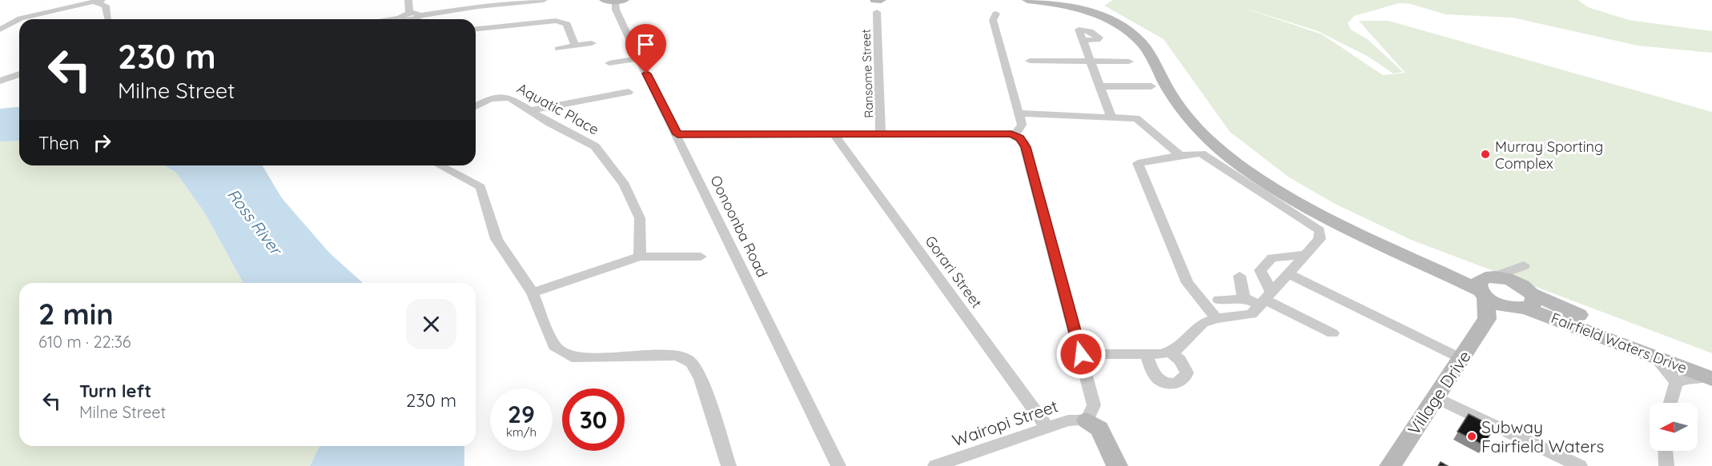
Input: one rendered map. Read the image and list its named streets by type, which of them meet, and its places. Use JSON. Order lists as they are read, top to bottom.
{
  "streets": {
    "street": [
      "Ransome Street",
      "Aquatic Place",
      "Oonoonba Road",
      "Gorari Street",
      "Fairfield Waters Drive",
      "Village Drive",
      "Wairopi Street"
    ]
  },
  "crossings": [
    ["Gorari Street", "Wairopi Street"]
  ],
  "water": ["Ross River"],
  "places": ["Murray Sporting Complex", "Subway Fairfield Waters"],
  "north": "left",
  "page": {
    "turn": ["230 m", "Milne Street"],
    "then": "Then",
    "heading": ["2 min", "610 m · 22:36"],
    "list": [
      {
        "name": "Turn left",
        "note": "Milne Street",
        "value": "230 m"
      }
    ],
    "speed": "29 km/h",
    "limit": "30"
  }
}
